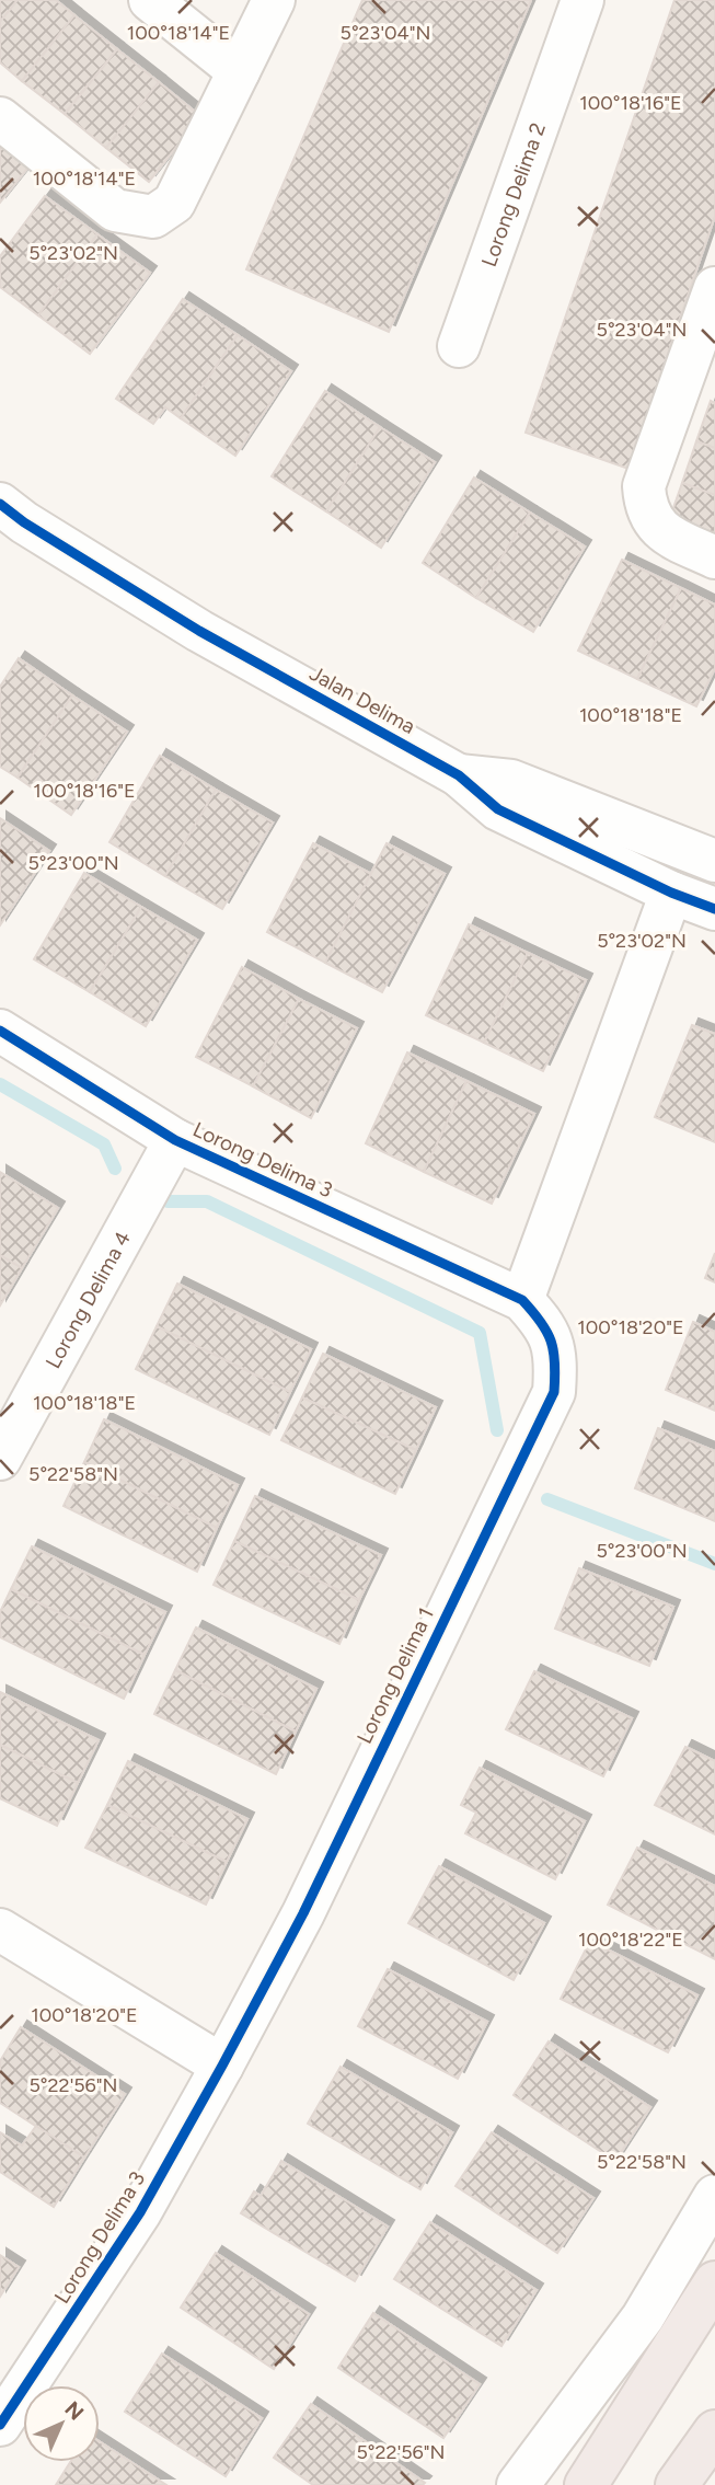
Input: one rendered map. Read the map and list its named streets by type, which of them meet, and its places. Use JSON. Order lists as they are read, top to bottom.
{
  "streets": {
    "street": [
      "Lorong Delima 2",
      "Jalan Delima",
      "Lorong Delima 3",
      "Lorong Delima 4",
      "Lorong Delima 1"
    ]
  },
  "crossings": [
    ["Lorong Delima 3", "Lorong Delima 4"],
    ["Lorong Delima 3", "Lorong Delima 1"]
  ],
  "north": "top right",
  "coordinates": [
    "100°18'14\"E",
    "5°23'04\"N",
    "100°18'16\"E",
    "5°23'02\"N",
    "100°18'18\"E",
    "5°23'00\"N",
    "100°18'20\"E",
    "5°22'58\"N",
    "100°18'22\"E",
    "5°22'56\"N"
  ]
}
